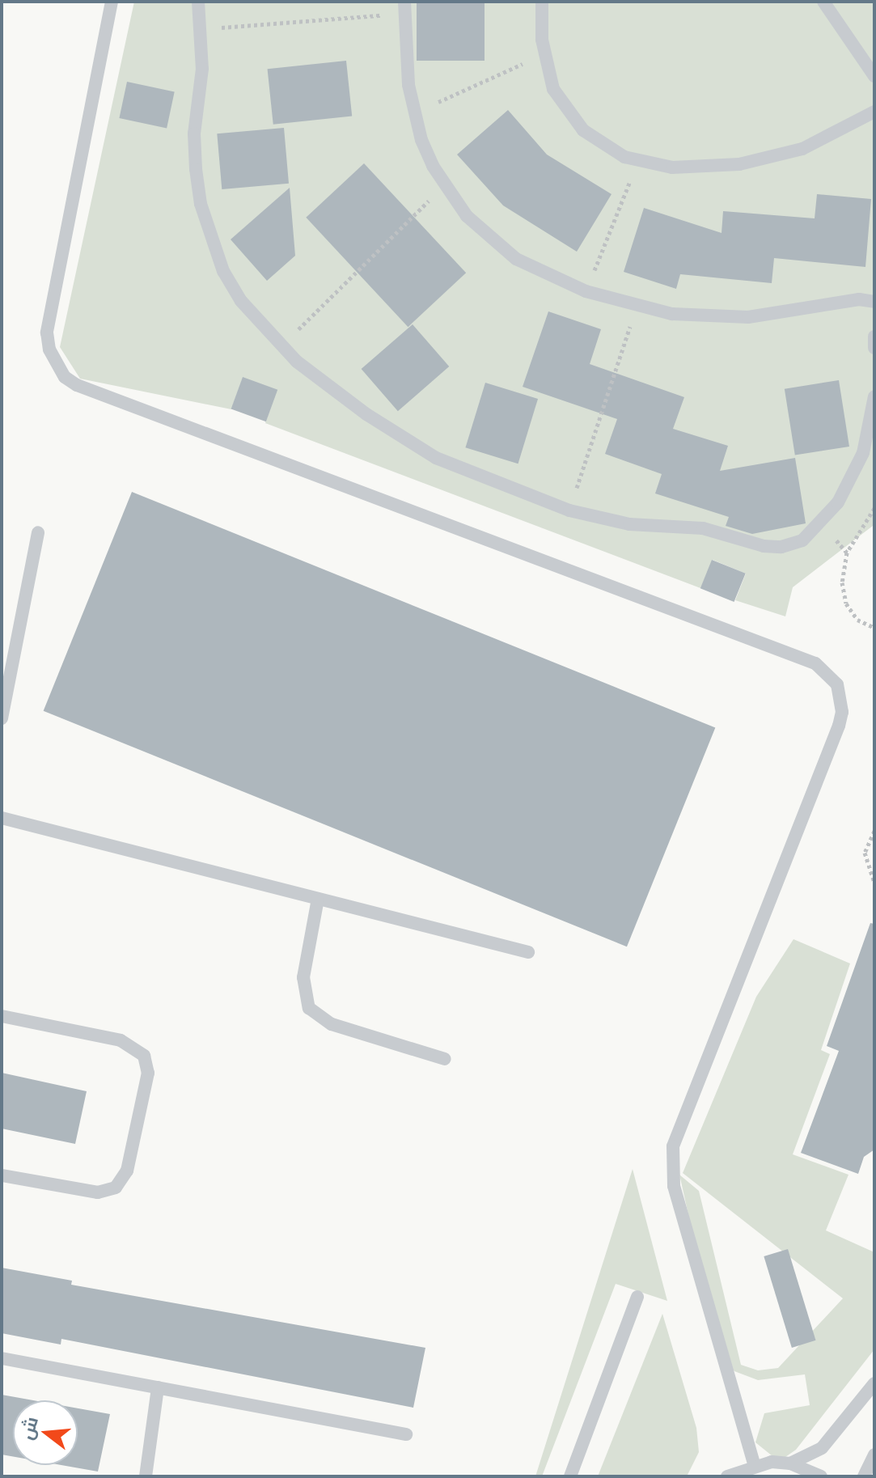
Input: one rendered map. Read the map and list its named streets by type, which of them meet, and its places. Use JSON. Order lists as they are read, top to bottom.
{
  "north": "left"
}
